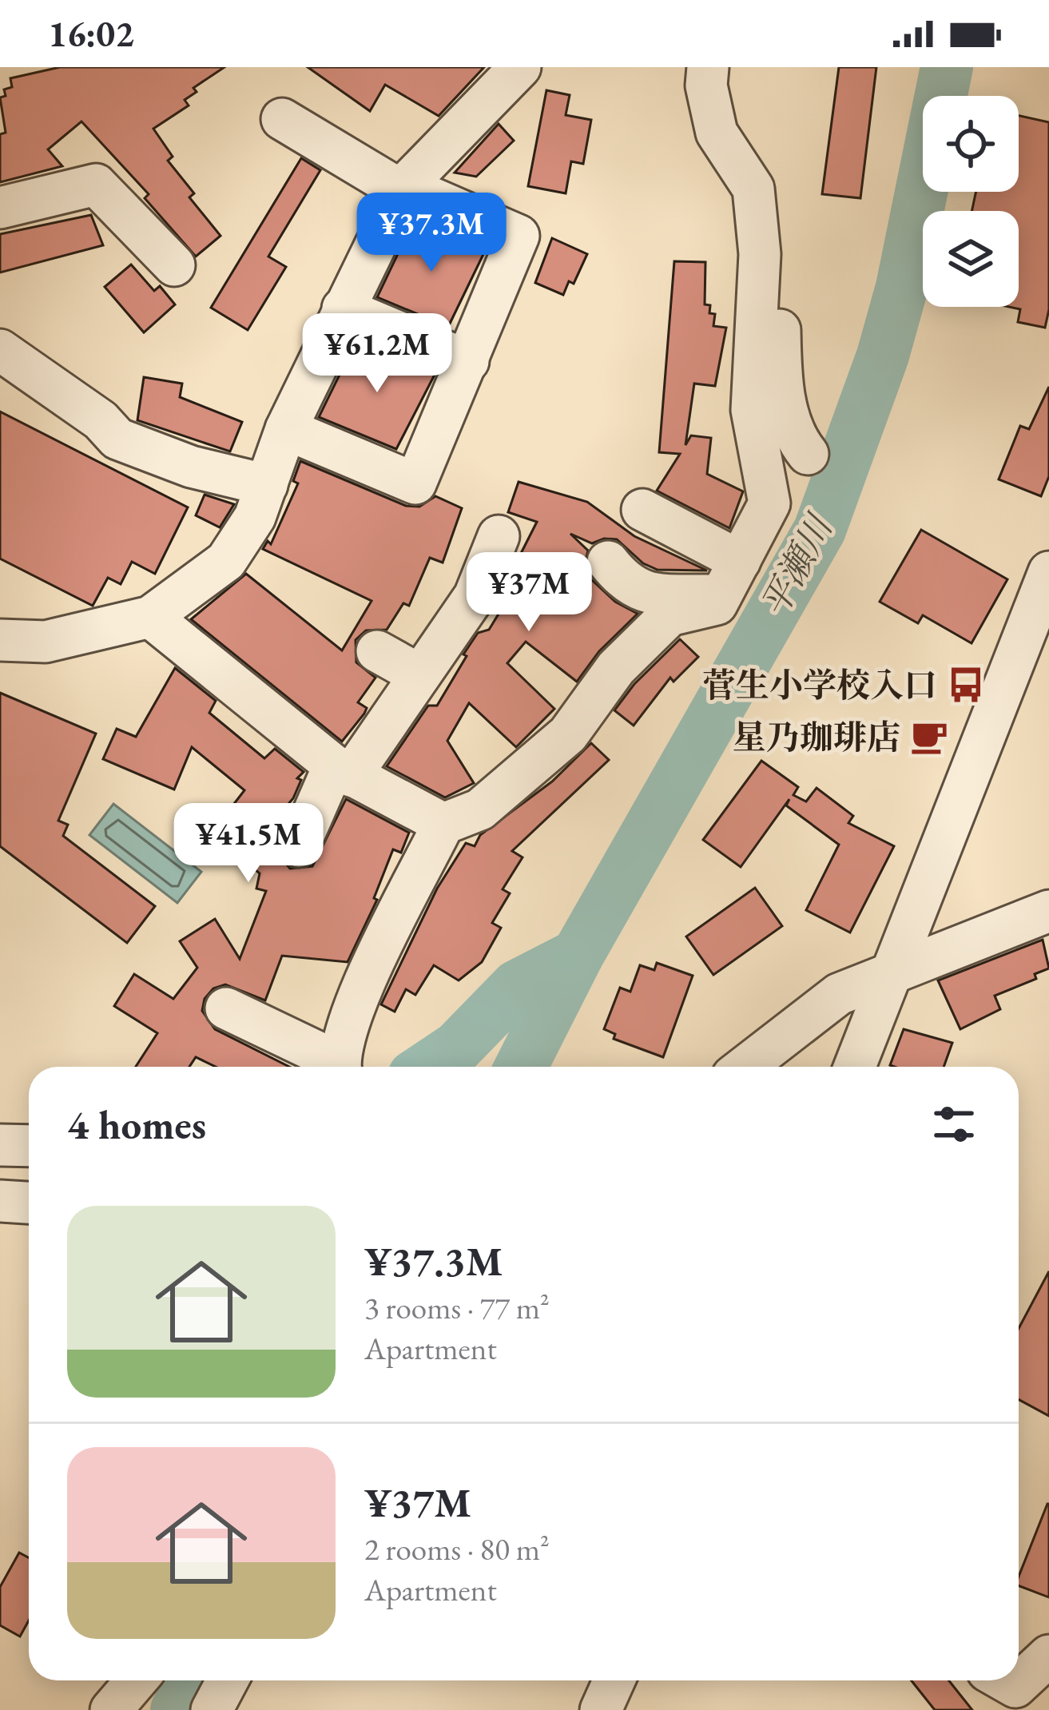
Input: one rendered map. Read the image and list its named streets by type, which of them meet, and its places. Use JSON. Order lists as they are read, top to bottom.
{
  "water": ["平瀬川"],
  "places": {
    "bus stop": ["菅生小学校入口"],
    "cafe": ["星乃珈琲店"]
  },
  "page": {
    "status": "16:02",
    "price": [
      "¥37.3M",
      "¥61.2M",
      "¥37M",
      "¥41.5M"
    ],
    "heading": "4 homes",
    "list": [
      {
        "name": "¥37.3M",
        "note": "3 rooms · 77 m² · Apartment"
      },
      {
        "name": "¥37M",
        "note": "2 rooms · 80 m² · Apartment"
      }
    ]
  }
}
